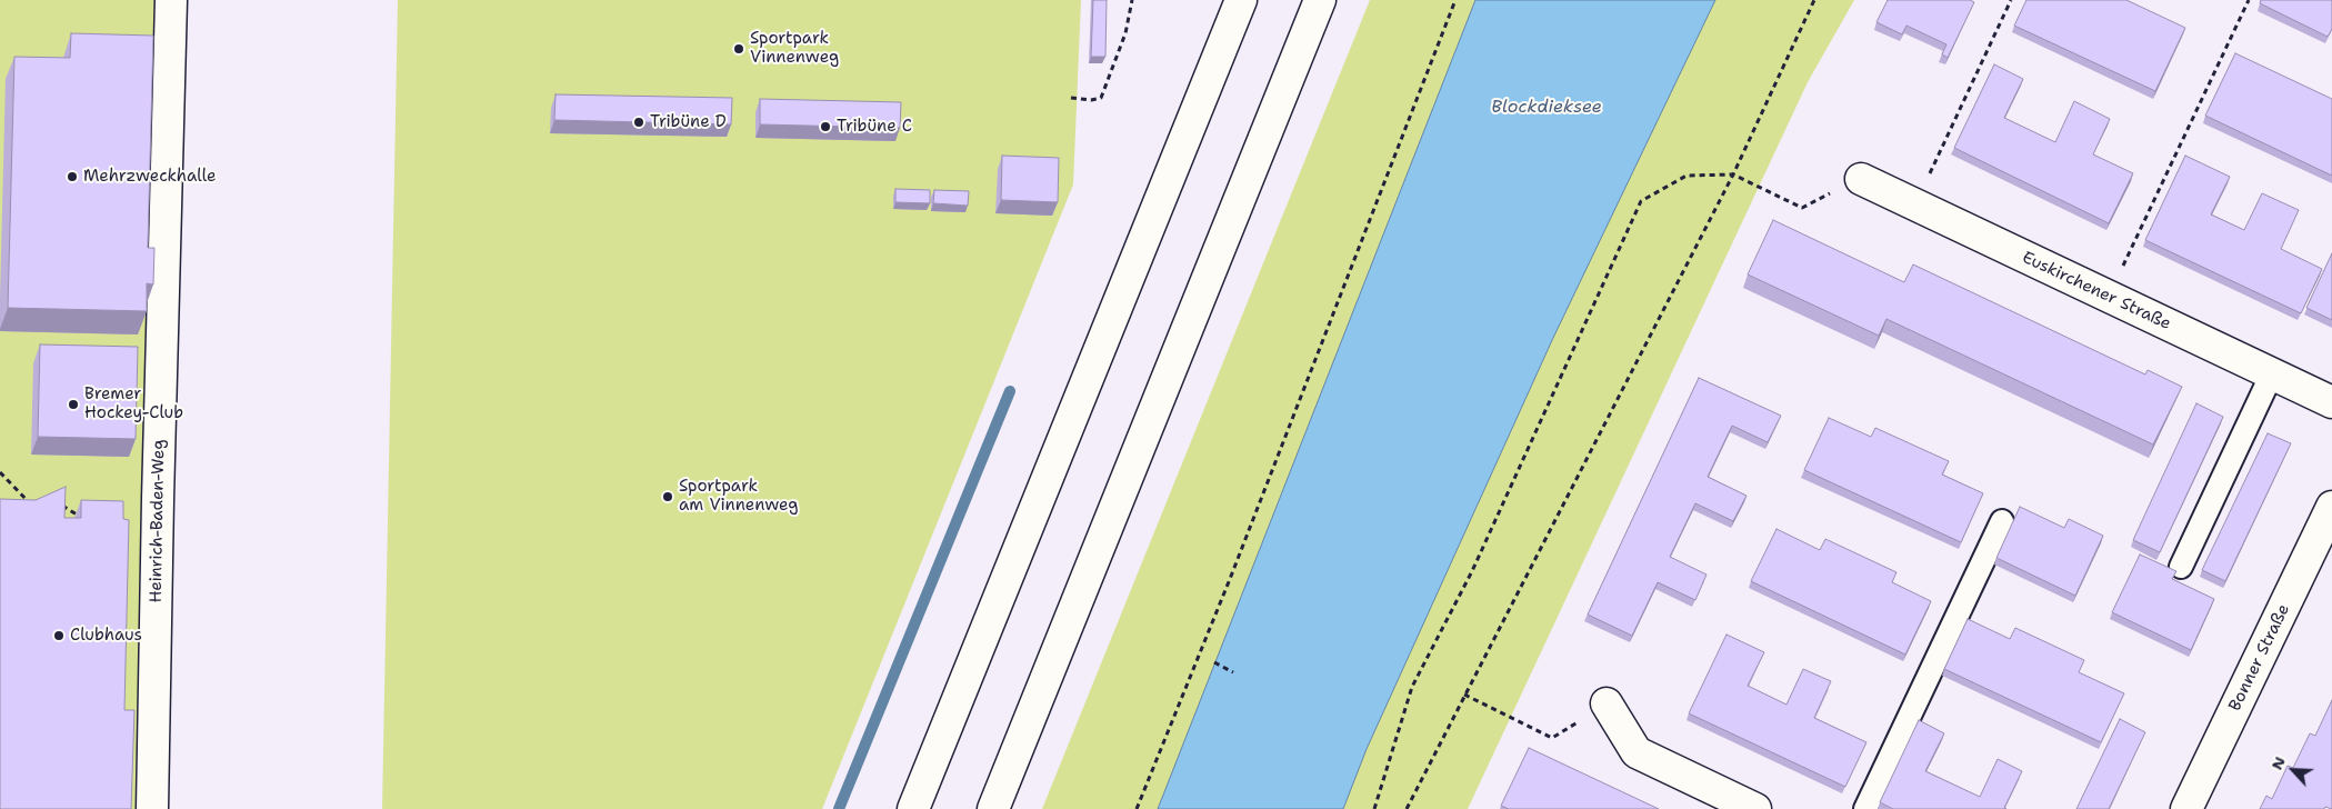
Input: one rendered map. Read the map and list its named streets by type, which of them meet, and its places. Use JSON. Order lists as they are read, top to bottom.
{
  "streets": {
    "main road": ["Euskirchener Straße", "Heinrich-Baden-Weg", "Bonner Straße"]
  },
  "water": ["Blockdieksee"],
  "places": [
    "Sportpark Vinnenweg",
    "Tribüne D",
    "Tribüne C",
    "Mehrzweckhalle",
    "Bremer Hockey-Club",
    "Sportpark am Vinnenweg",
    "Clubhaus"
  ],
  "north": "top left"
}
